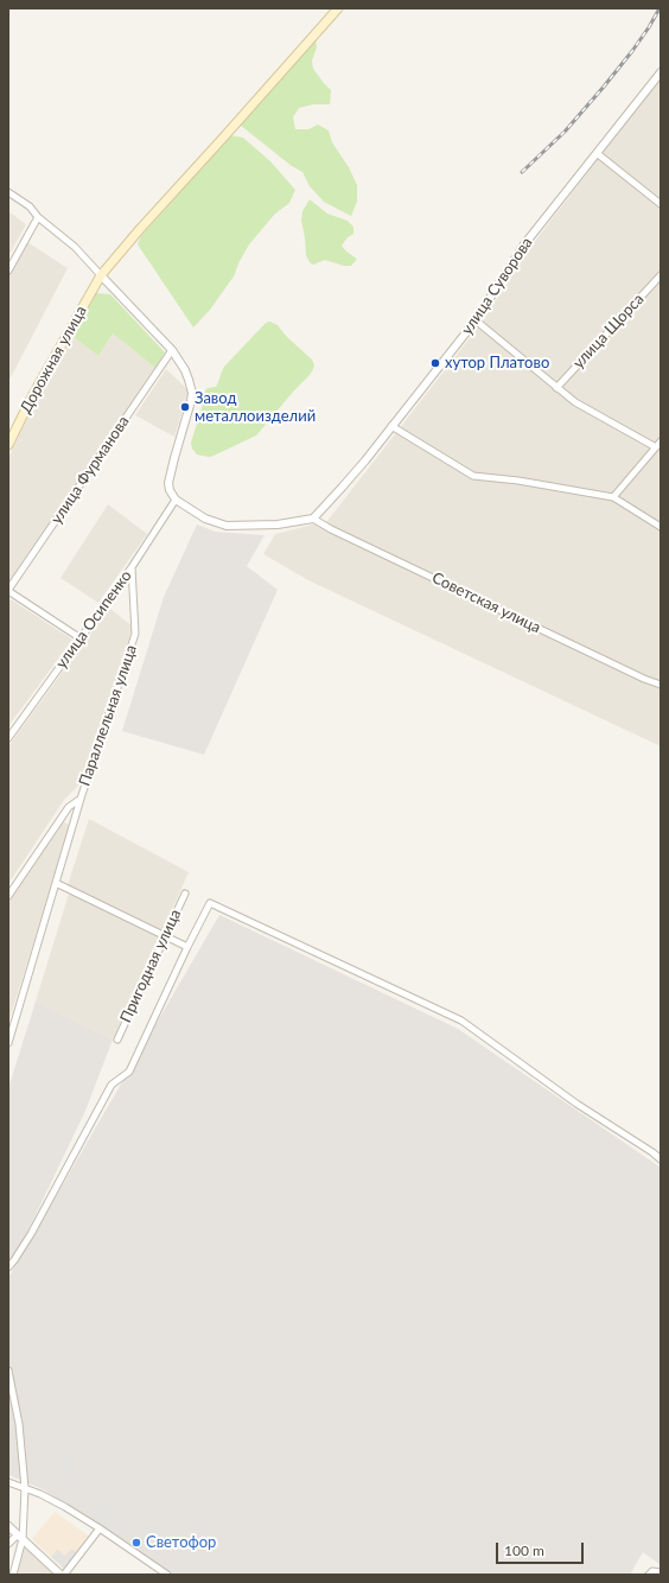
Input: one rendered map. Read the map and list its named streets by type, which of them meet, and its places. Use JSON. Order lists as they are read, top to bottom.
{
  "streets": {
    "main road": ["Дорожная улица"],
    "street": [
      "улица Суворова",
      "улица Щорса",
      "улица Фурманова",
      "Советская улица",
      "улица Осипенко",
      "Параллельная улица",
      "Пригодная улица"
    ]
  },
  "crossings": [
    ["улица Суворова", "Советская улица"],
    ["улица Осипенко", "Параллельная улица"]
  ],
  "places": ["хутор Платово", "Завод металлоизделий", "Светофор"],
  "scale_bar": "100 m"
}
